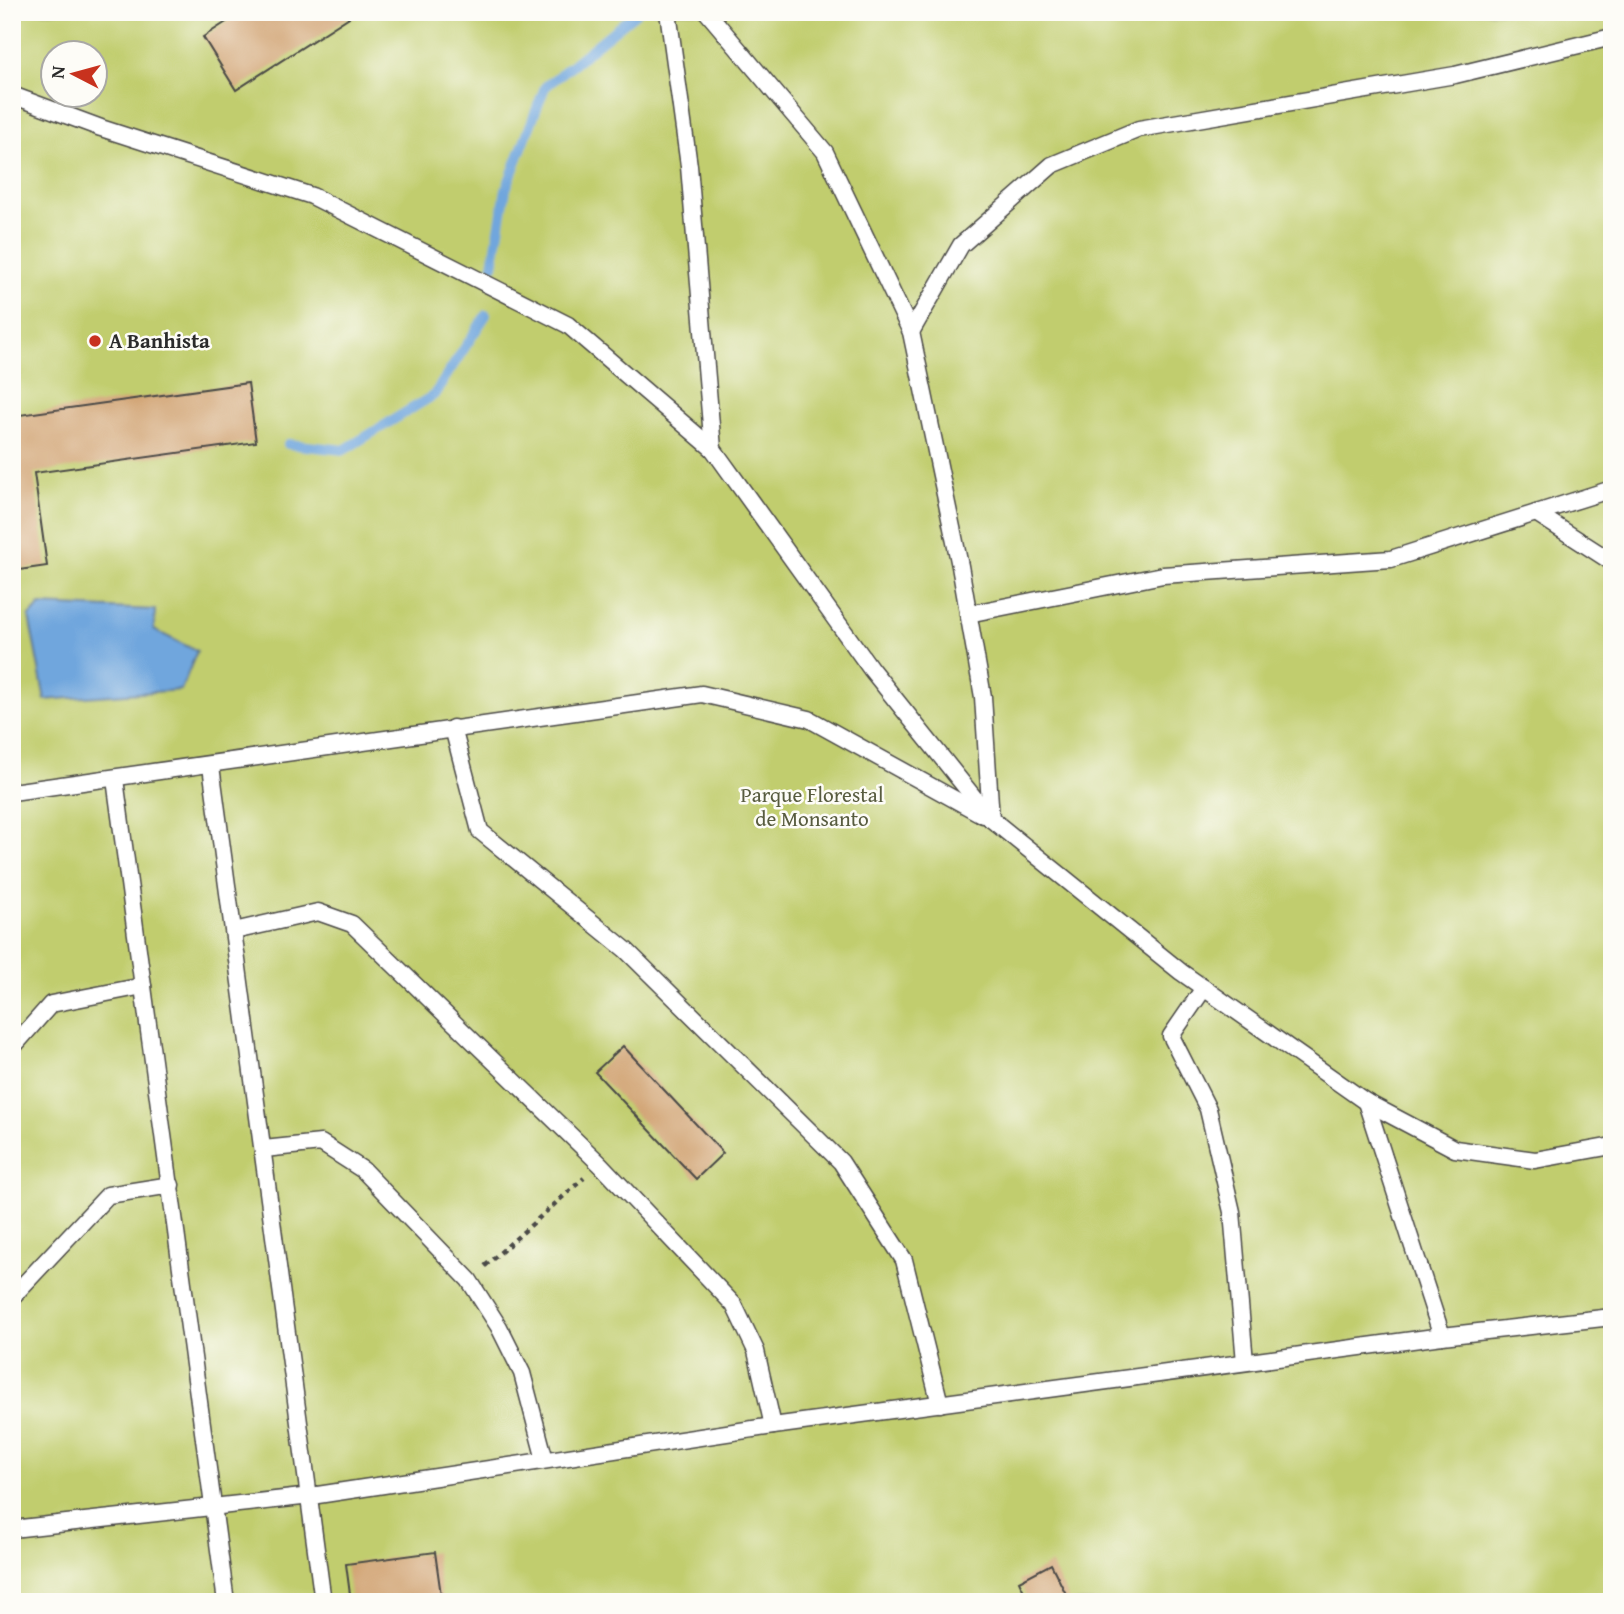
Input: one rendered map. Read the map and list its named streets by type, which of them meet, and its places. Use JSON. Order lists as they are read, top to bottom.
{
  "parks": ["Parque Florestal de Monsanto"],
  "places": ["A Banhista"],
  "north": "left"
}
